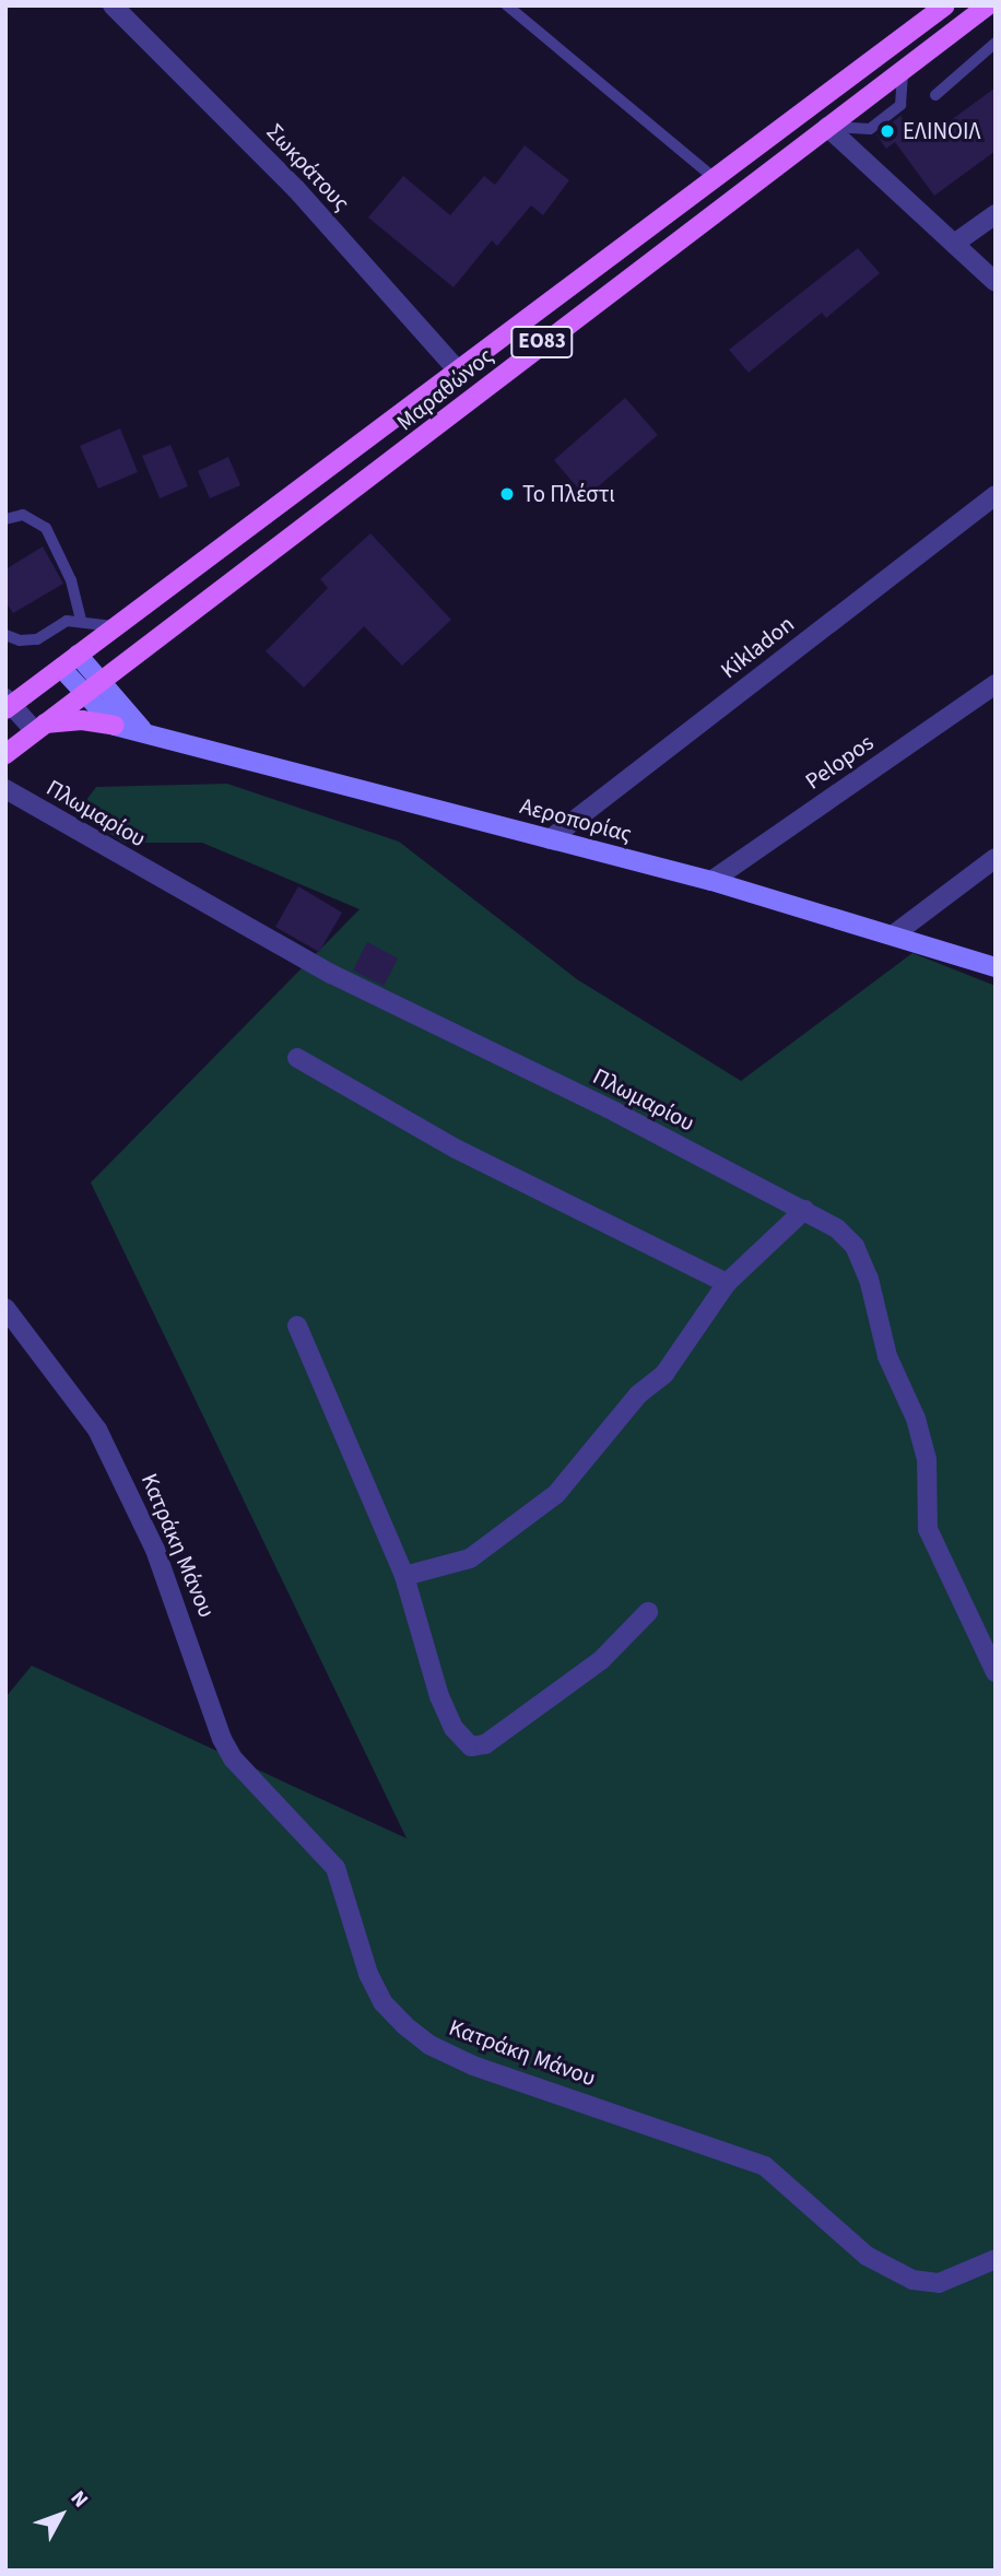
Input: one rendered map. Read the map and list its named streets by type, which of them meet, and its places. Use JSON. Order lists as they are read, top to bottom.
{
  "streets": {
    "main road": ["ΕΟ83", "Μαραθώνος"],
    "street": [
      "Σωκράτους",
      "Kikladon",
      "Pelopos",
      "Πλωμαρίου",
      "Αεροπορίας",
      "Κατράκη Μάνου"
    ]
  },
  "crossings": [
    ["Σωκράτους", "Μαραθώνος"],
    ["Kikladon", "Αεροπορίας"],
    ["Pelopos", "Αεροπορίας"]
  ],
  "places": ["ΕΛΙΝΟΙΛ", "Το Πλέστι"],
  "north": "top right"
}
